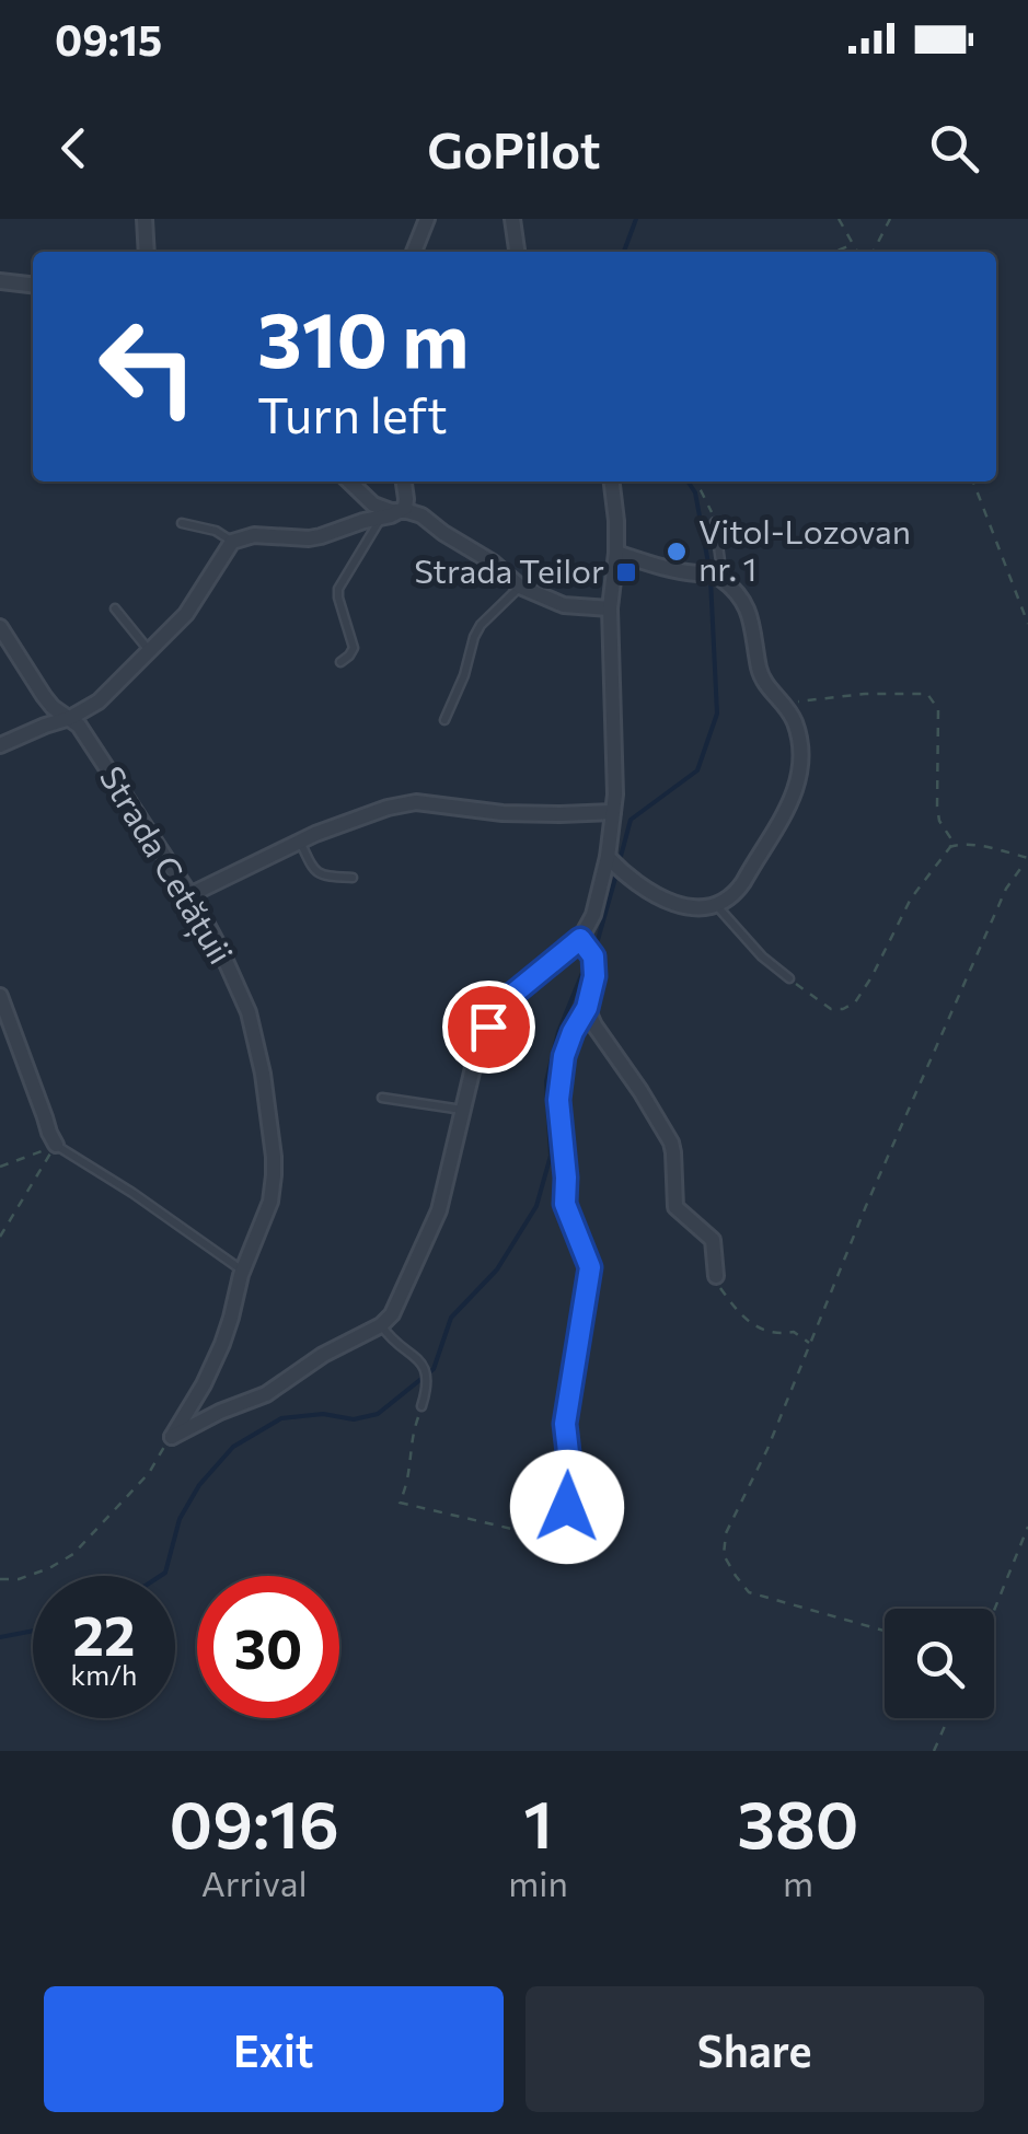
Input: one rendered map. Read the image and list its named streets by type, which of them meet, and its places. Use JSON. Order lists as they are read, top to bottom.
{
  "streets": {
    "street": ["Strada Cetățuii"]
  },
  "places": {
    "other": ["Vitol-Lozovan nr. 1"],
    "transit": ["Strada Teilor"]
  },
  "page": {
    "status": "09:15",
    "header": "GoPilot",
    "turn": ["310 m", "Turn left"],
    "speed": "22 km/h",
    "limit": "30",
    "eta": [
      "09:16",
      "Arrival",
      "1",
      "min",
      "380",
      "m"
    ],
    "buttons": ["Exit", "Share"]
  }
}
